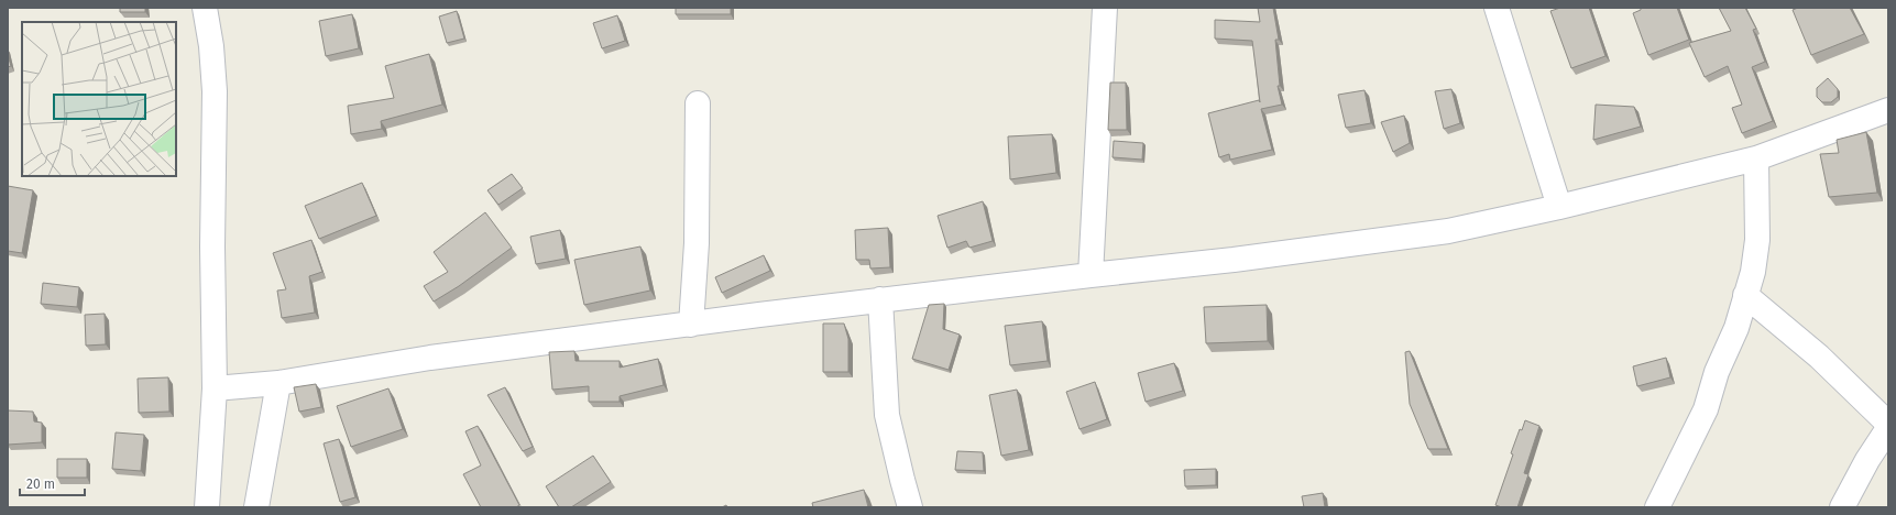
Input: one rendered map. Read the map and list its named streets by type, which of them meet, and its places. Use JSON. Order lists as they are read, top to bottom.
{
  "scale_bar": "20 m"
}
